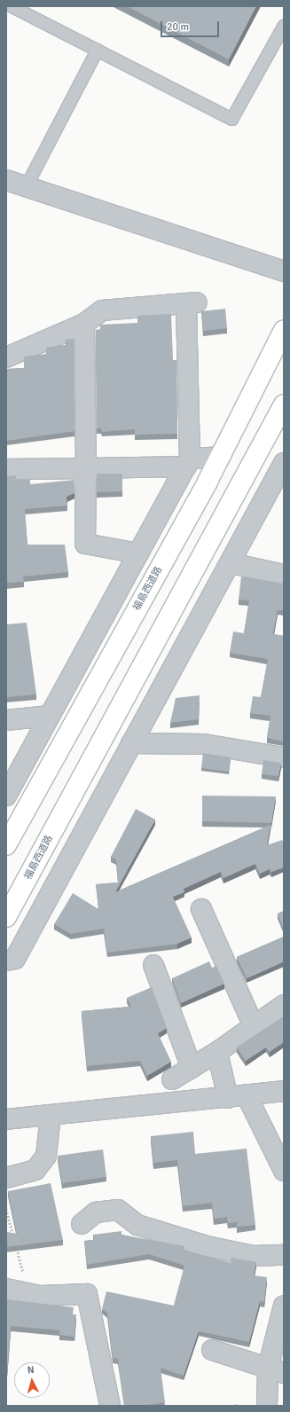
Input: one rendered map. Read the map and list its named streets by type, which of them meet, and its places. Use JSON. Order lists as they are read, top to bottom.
{
  "streets": {
    "highway": ["福島西道路"]
  },
  "scale_bar": "20 m",
  "north": "top"
}
